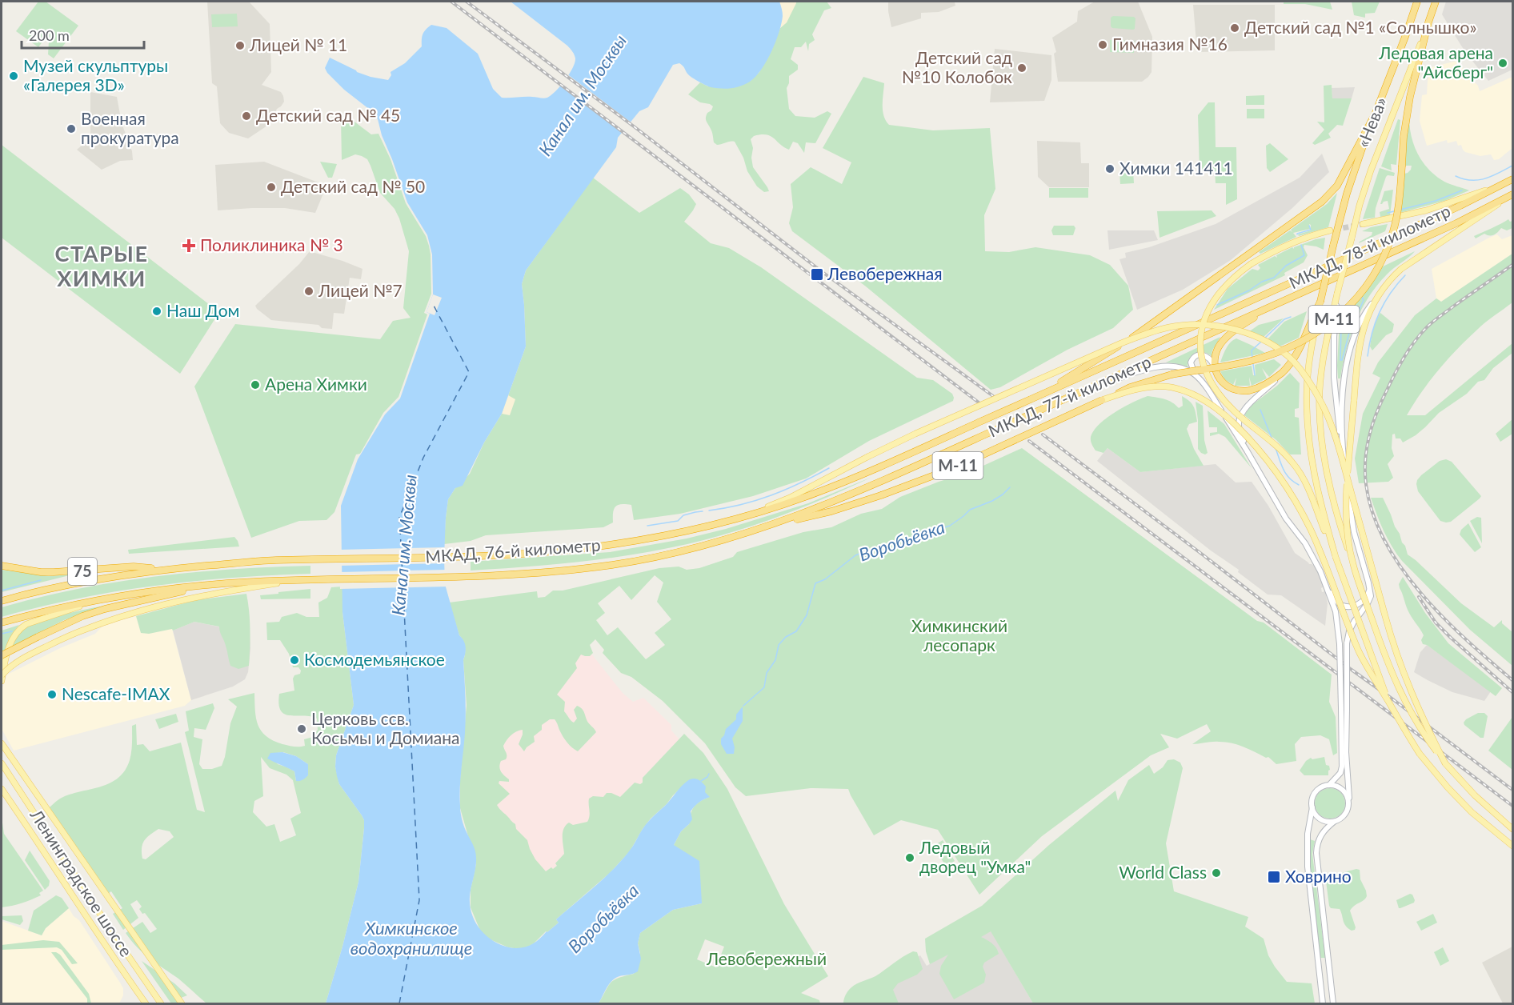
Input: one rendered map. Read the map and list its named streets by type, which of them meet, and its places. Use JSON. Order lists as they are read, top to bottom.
{
  "streets": {
    "highway": [
      "«Нева»",
      "МКАД, 78-й километр",
      "М-11",
      "МКАД, 77-й километр",
      "МКАД, 76-й километр",
      "75"
    ],
    "main road": ["Ленинградское шоссе"]
  },
  "crossings": [
    ["«Нева»", "М-11"],
    ["МКАД, 78-й километр", "МКАД, 77-й километр"],
    ["М-11", "МКАД, 77-й километр"],
    ["МКАД, 77-й километр", "МКАД, 76-й километр"],
    ["МКАД, 76-й километр", "75"]
  ],
  "districts": ["СТАРЫЕ ХИМКИ"],
  "water": ["Канал им. Москвы", "Воробьёвка", "Химкинское водохранилище"],
  "parks": ["Химкинский лесопарк", "Левобережный"],
  "places": {
    "other": [
      "Детский сад №1 «Солнышко»",
      "Гимназия №16",
      "Лицей № 11",
      "Ледовая арена \"Айсберг\"",
      "Детский сад №10 Колобок",
      "Музей скульптуры «Галерея 3D»",
      "Детский сад № 45",
      "Военная прокуратура",
      "Химки 141411",
      "Детский сад № 50",
      "Лицей №7",
      "Наш Дом",
      "Арена Химки",
      "Космодемьянское",
      "Nescafe-IMAX",
      "Церковь ссв. Косьмы и Домиана",
      "Ледовый дворец \"Умка\"",
      "World Class"
    ],
    "health": ["Поликлиника № 3"],
    "transit": ["Левобережная", "Ховрино"]
  },
  "scale_bar": "200 m"
}
